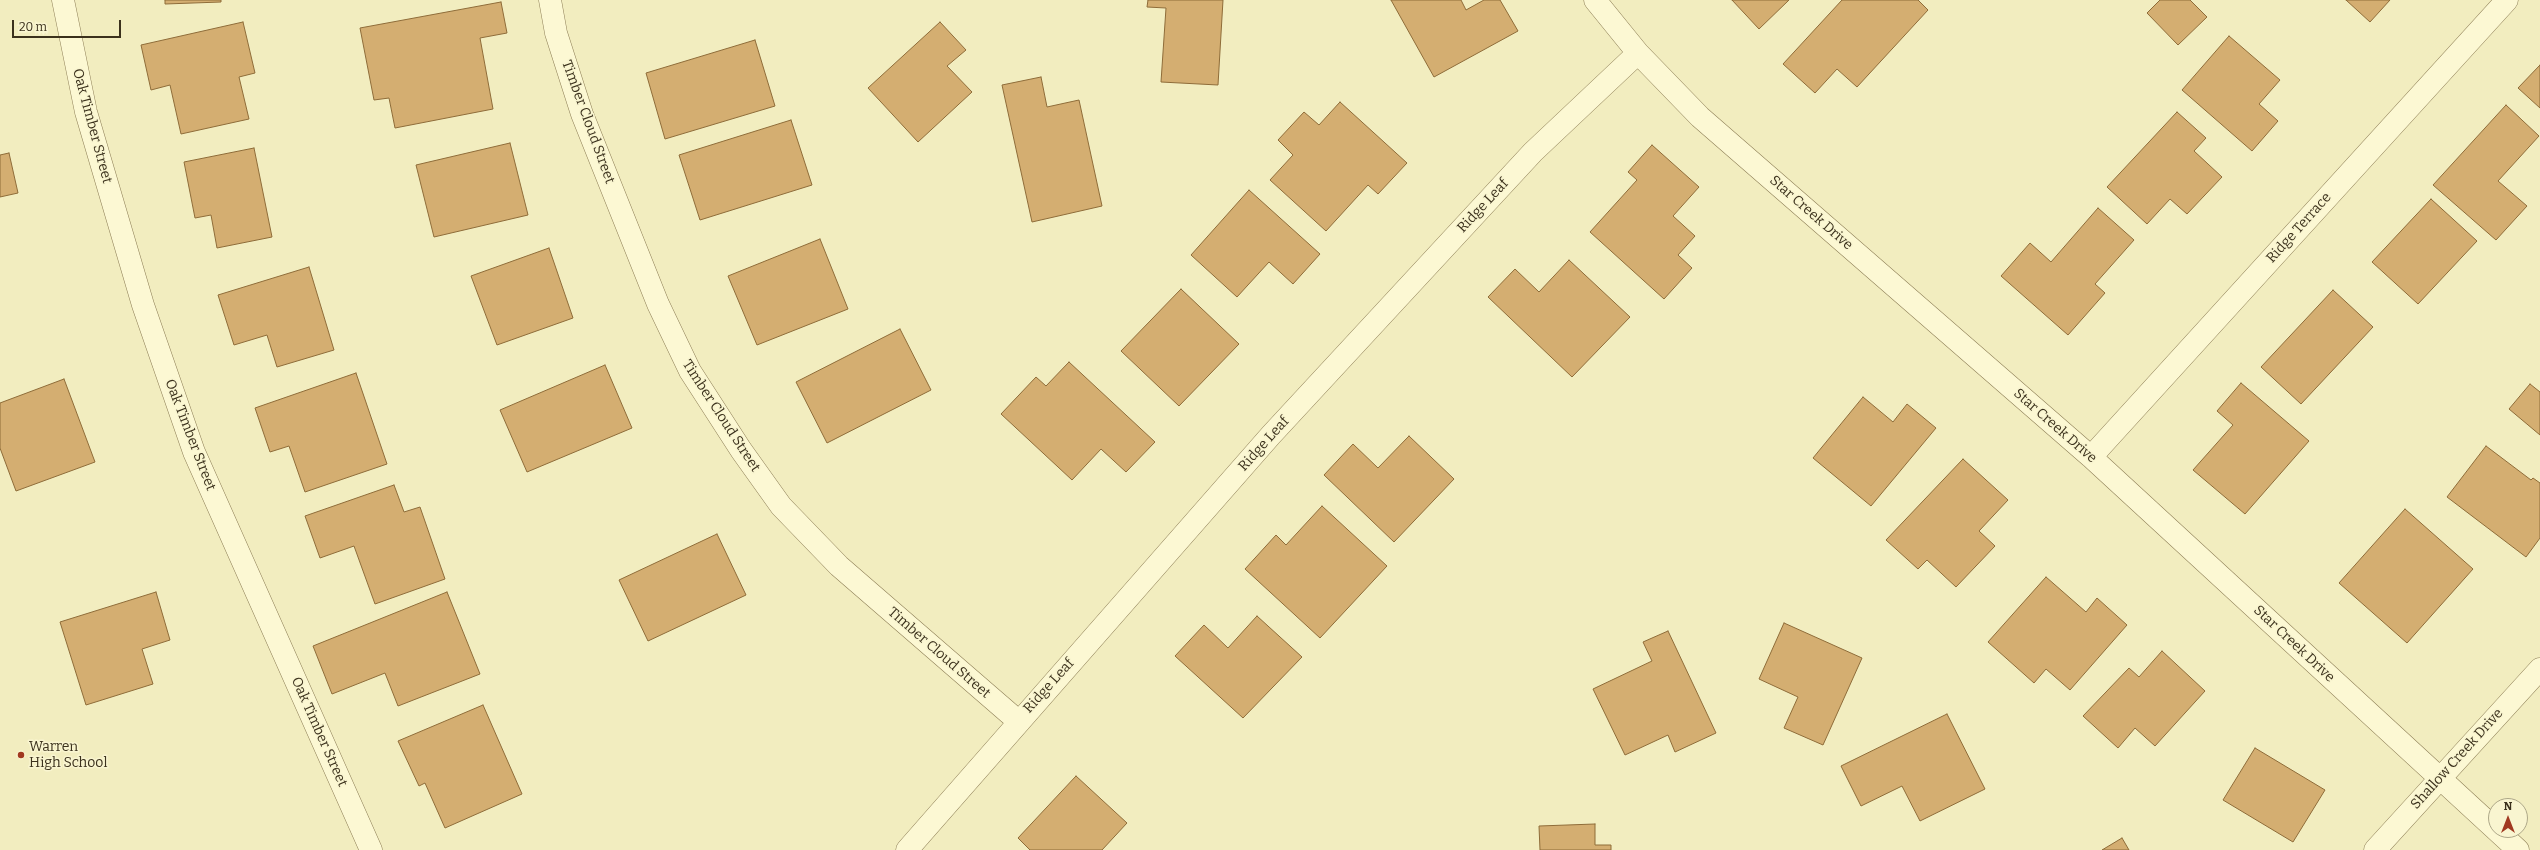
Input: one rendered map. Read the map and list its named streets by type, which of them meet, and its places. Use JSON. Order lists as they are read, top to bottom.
{
  "streets": {
    "street": [
      "Timber Cloud Street",
      "Oak Timber Street",
      "Ridge Leaf",
      "Star Creek Drive",
      "Ridge Terrace",
      "Shallow Creek Drive"
    ]
  },
  "crossings": [
    ["Timber Cloud Street", "Ridge Leaf"],
    ["Ridge Leaf", "Star Creek Drive"],
    ["Star Creek Drive", "Ridge Terrace"],
    ["Star Creek Drive", "Shallow Creek Drive"]
  ],
  "places": ["Warren High School"],
  "scale_bar": "20 m",
  "north": "top"
}
